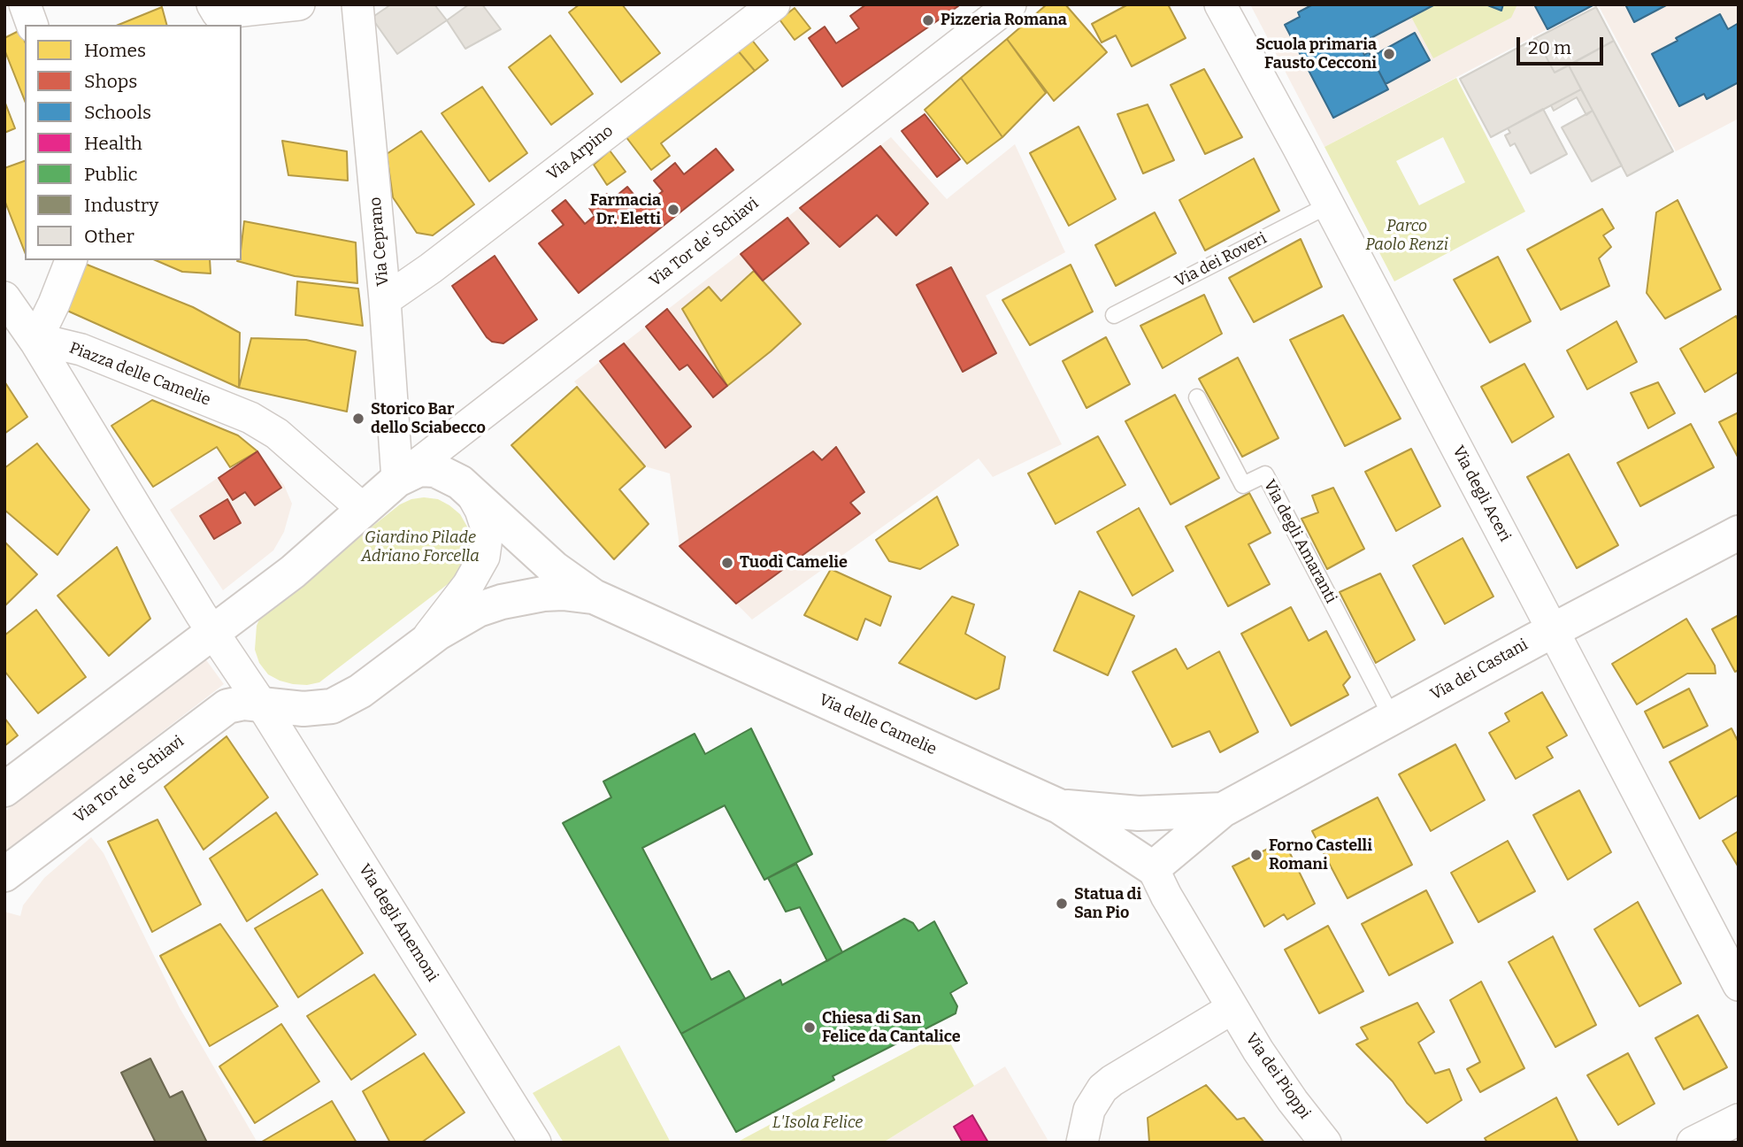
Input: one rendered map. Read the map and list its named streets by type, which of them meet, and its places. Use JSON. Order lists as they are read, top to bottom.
{
  "streets": {
    "street": [
      "Via Arpino",
      "Via Ceprano",
      "Via Tor de' Schiavi",
      "Piazza delle Camelie",
      "Via degli Aceri",
      "Via dei Castani",
      "Via delle Camelie",
      "Via degli Anemoni",
      "Via dei Pioppi"
    ],
    "lane": ["Via dei Roveri", "Via degli Amaranti"]
  },
  "crossings": [
    ["Via Arpino", "Via Ceprano"],
    ["Via Ceprano", "Via Tor de' Schiavi"],
    ["Via Tor de' Schiavi", "Piazza delle Camelie"],
    ["Via Tor de' Schiavi", "Via degli Anemoni"],
    ["Via dei Roveri", "Via degli Aceri"],
    ["Piazza delle Camelie", "Via degli Anemoni"],
    ["Via degli Aceri", "Via dei Castani"],
    ["Via degli Amaranti", "Via dei Castani"],
    ["Via dei Castani", "Via delle Camelie"],
    ["Via dei Castani", "Via dei Pioppi"],
    ["Via delle Camelie", "Via dei Pioppi"]
  ],
  "parks": ["Parco Paolo Renzi", "Giardino Pilade Adriano Forcella", "L'Isola Felice"],
  "places": [
    "Pizzeria Romana",
    "Scuola primaria Fausto Cecconi",
    "Farmacia Dr. Eletti",
    "Storico Bar dello Sciabecco",
    "Tuodì Camelie",
    "Forno Castelli Romani",
    "Statua di San Pio",
    "Chiesa di San Felice da Cantalice"
  ],
  "legend": [
    "Homes",
    "Shops",
    "Schools",
    "Health",
    "Public",
    "Industry",
    "Other"
  ],
  "scale_bar": "20 m"
}
